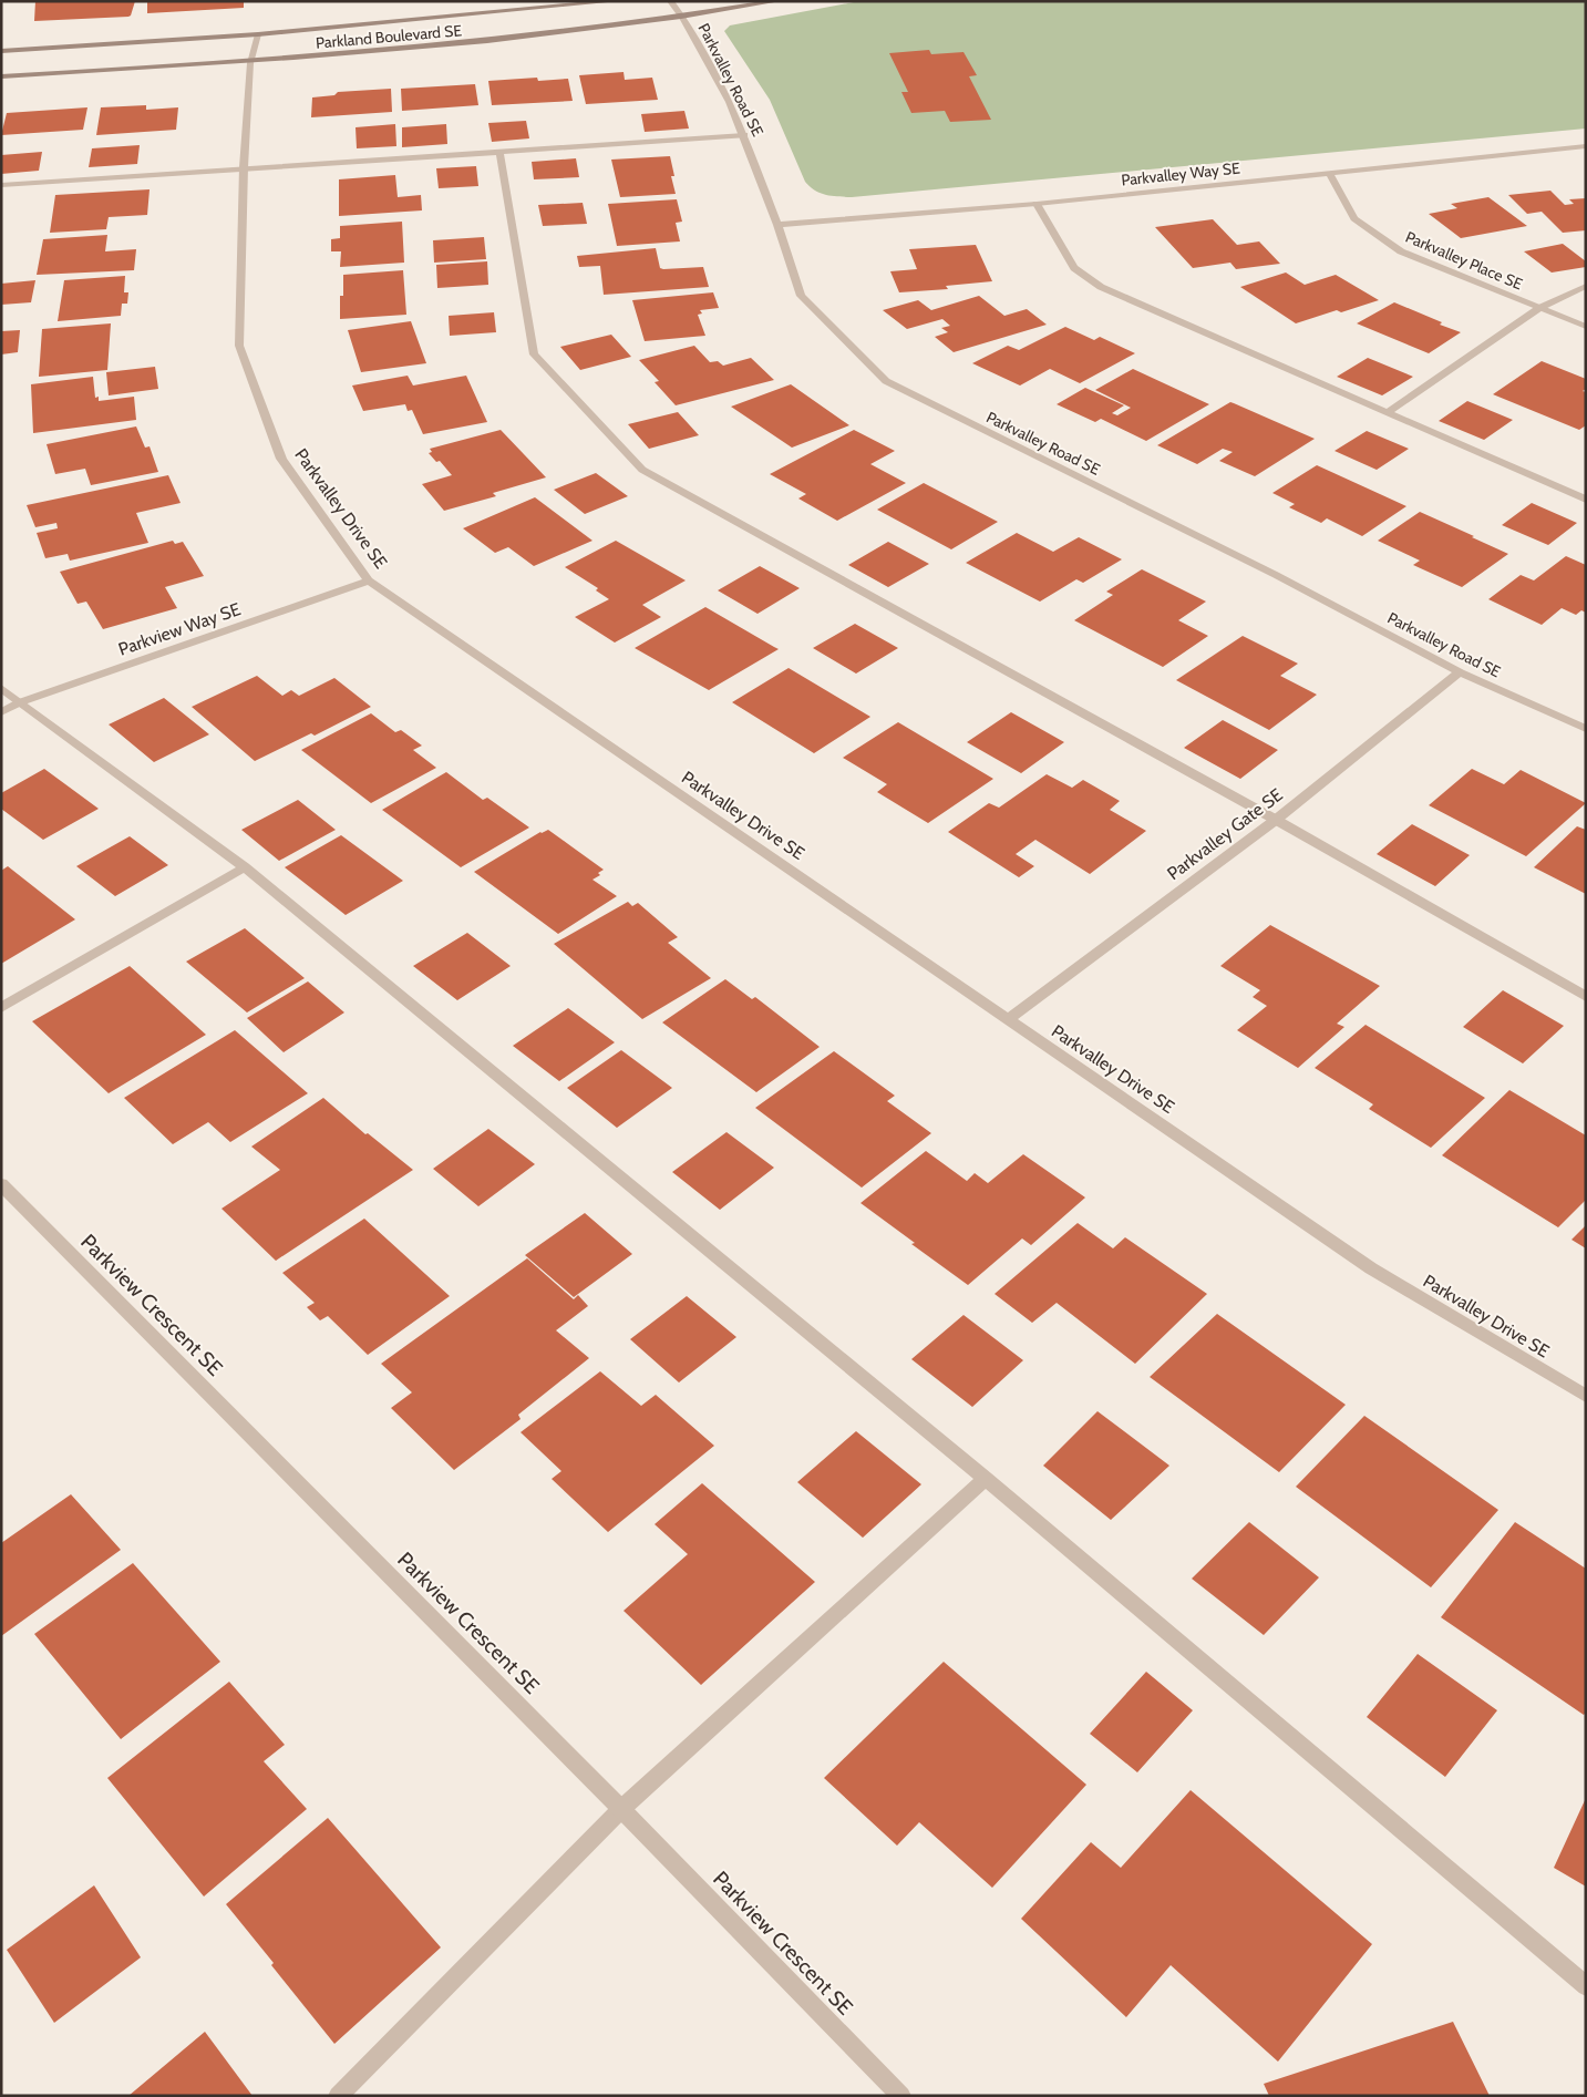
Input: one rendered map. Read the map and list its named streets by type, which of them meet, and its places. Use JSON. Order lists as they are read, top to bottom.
{
  "streets": {
    "street": [
      "Parkland Boulevard SE",
      "Parkvalley Road SE",
      "Parkvalley Way SE",
      "Parkvalley Place SE",
      "Parkvalley Drive SE",
      "Parkview Way SE",
      "Parkvalley Gate SE",
      "Parkview Crescent SE"
    ]
  },
  "crossings": [
    ["Parkland Boulevard SE", "Parkvalley Road SE"],
    ["Parkland Boulevard SE", "Parkvalley Drive SE"],
    ["Parkvalley Road SE", "Parkvalley Way SE"],
    ["Parkvalley Road SE", "Parkvalley Gate SE"],
    ["Parkvalley Way SE", "Parkvalley Place SE"],
    ["Parkvalley Drive SE", "Parkview Way SE"],
    ["Parkvalley Drive SE", "Parkvalley Gate SE"]
  ]
}
